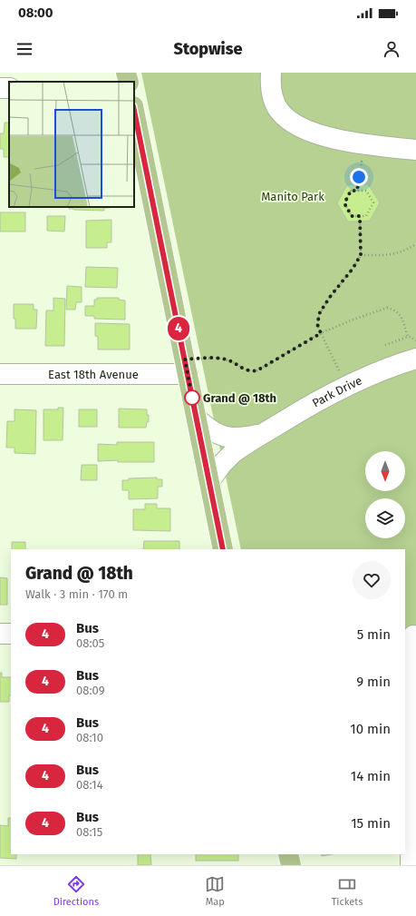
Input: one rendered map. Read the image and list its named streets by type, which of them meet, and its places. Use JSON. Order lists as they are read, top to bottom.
{
  "streets": {
    "street": ["East 18th Avenue", "Park Drive"]
  },
  "parks": ["Manito Park"],
  "places": ["Grand @ 18th"],
  "lines": ["bus line 4"],
  "north": "bottom",
  "page": {
    "status": "08:00",
    "header": "Stopwise",
    "on_map": "4",
    "heading": ["Grand @ 18th", "Walk · 3 min · 170 m"],
    "list": [
      {
        "mark": "4",
        "name": "Bus",
        "note": "08:05",
        "value": "5 min"
      },
      {
        "mark": "4",
        "name": "Bus",
        "note": "08:09",
        "value": "9 min"
      },
      {
        "mark": "4",
        "name": "Bus",
        "note": "08:10",
        "value": "10 min"
      },
      {
        "mark": "4",
        "name": "Bus",
        "note": "08:14",
        "value": "14 min"
      },
      {
        "mark": "4",
        "name": "Bus",
        "note": "08:15",
        "value": "15 min"
      }
    ],
    "tabs": ["Directions", "Map", "Tickets"]
  }
}
